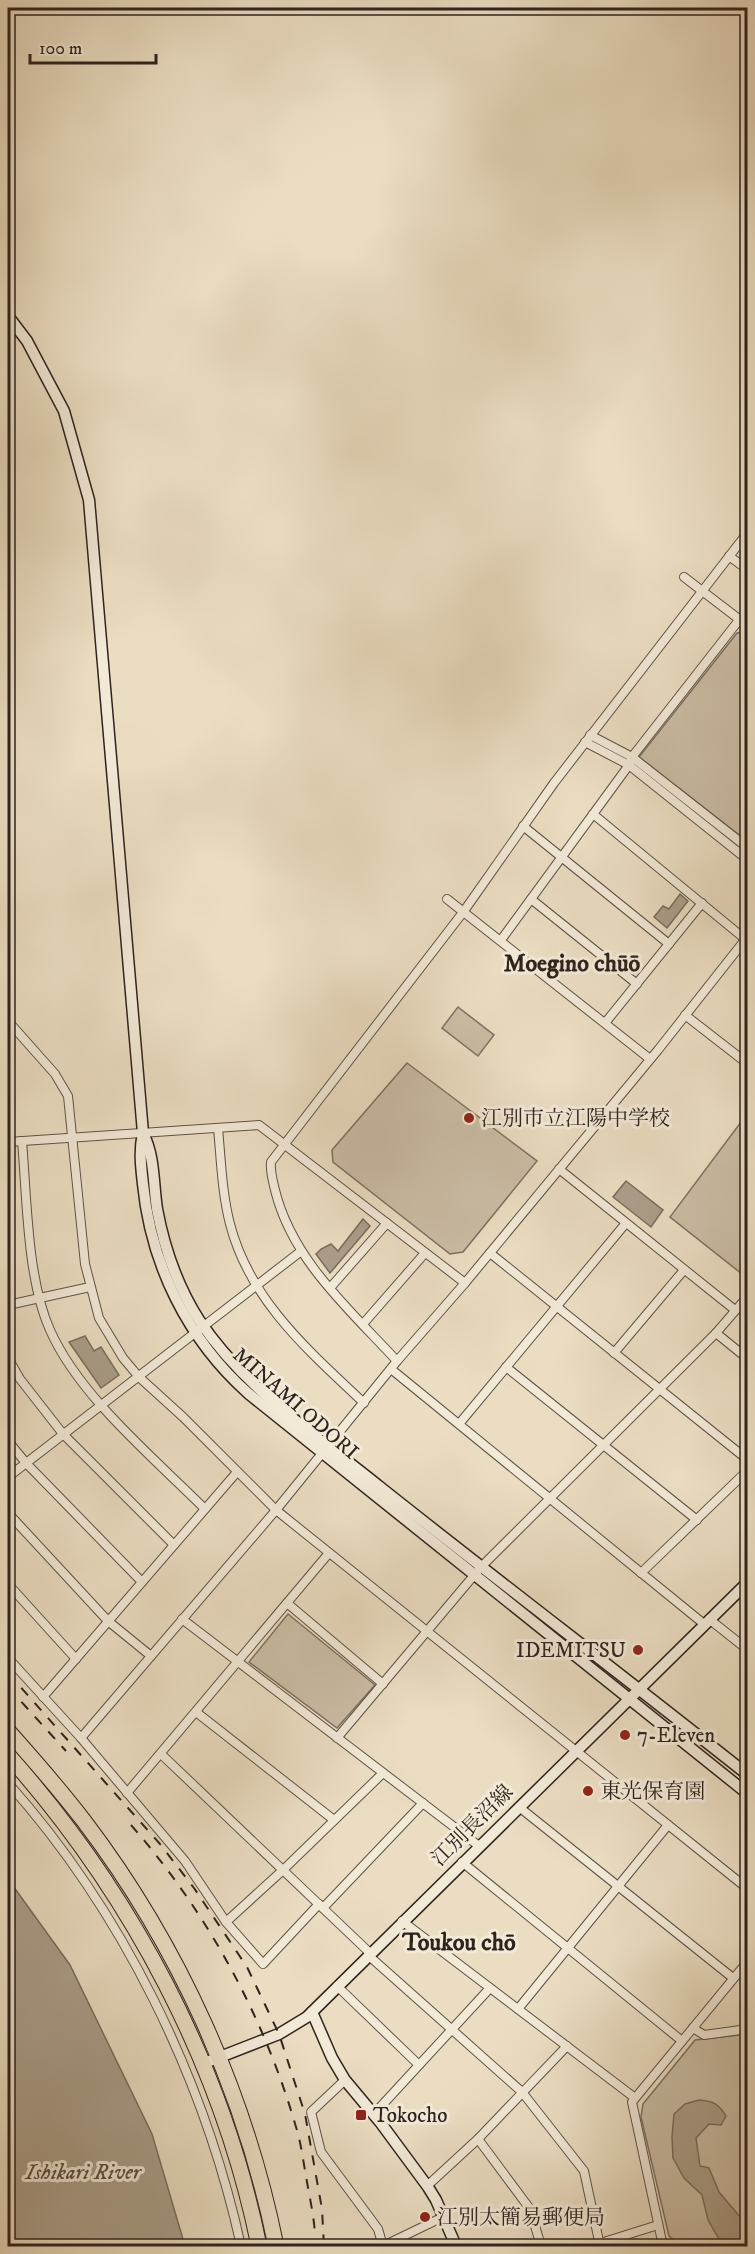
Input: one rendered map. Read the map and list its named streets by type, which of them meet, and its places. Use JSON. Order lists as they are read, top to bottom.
{
  "streets": {
    "street": ["MINAMI ODORI", "江別長沼線"]
  },
  "crossings": [
    ["MINAMI ODORI", "江別長沼線"]
  ],
  "districts": ["Moegino chūō", "Toukou chō"],
  "water": ["Ishikari River"],
  "places": {
    "other": [
      "江別市立江陽中学校",
      "IDEMITSU",
      "7-Eleven",
      "東光保育園",
      "江別太簡易郵便局"
    ],
    "transit": ["Tokocho"]
  },
  "scale_bar": "100 m"
}
